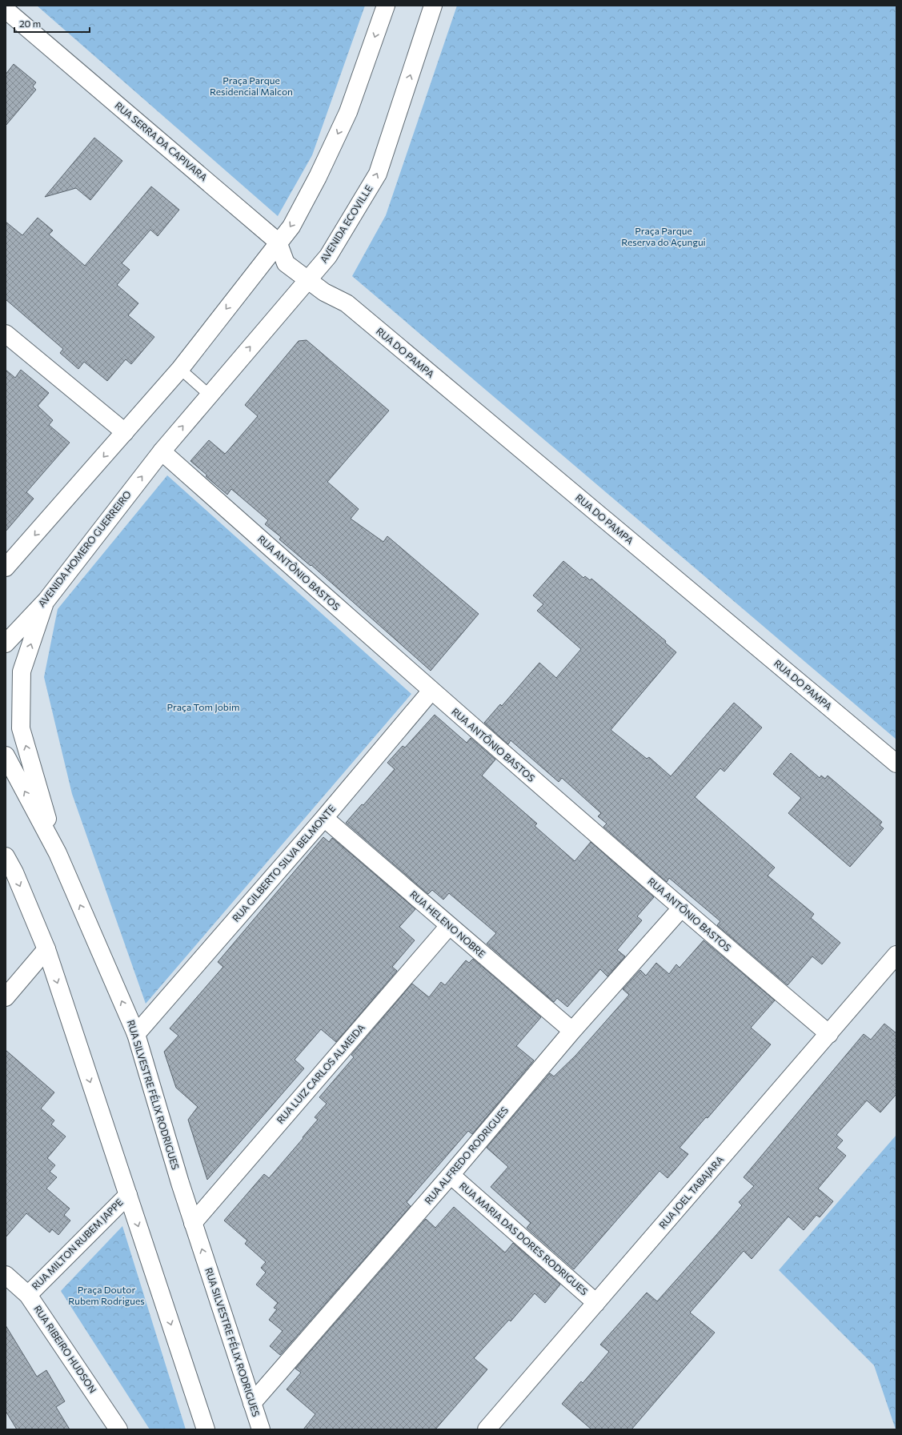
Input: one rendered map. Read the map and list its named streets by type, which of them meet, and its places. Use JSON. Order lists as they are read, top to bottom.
{
  "streets": {
    "street": [
      "RUA SERRA DA CAPIVARA",
      "AVENIDA ECOVILLE",
      "RUA DO PAMPA",
      "AVENIDA HOMERO GUERREIRO",
      "RUA ANTÔNIO BASTOS",
      "RUA GILBERTO SILVA BELMONTE",
      "RUA HELENO NOBRE",
      "RUA LUIZ CARLOS ALMEIDA",
      "RUA SILVESTRE FÉLIX RODRIGUES",
      "RUA ALFREDO RODRIGUES",
      "RUA JOEL TABAJARA",
      "RUA MARIA DAS DORES RODRIGUES",
      "RUA MILTON RUBEM JAPPE",
      "RUA RIBEIRO HUDSON"
    ]
  },
  "crossings": [
    ["RUA SERRA DA CAPIVARA", "AVENIDA ECOVILLE"],
    ["RUA SERRA DA CAPIVARA", "RUA DO PAMPA"],
    ["AVENIDA ECOVILLE", "RUA DO PAMPA"],
    ["AVENIDA ECOVILLE", "AVENIDA HOMERO GUERREIRO"],
    ["AVENIDA ECOVILLE", "RUA ANTÔNIO BASTOS"],
    ["AVENIDA HOMERO GUERREIRO", "RUA ANTÔNIO BASTOS"],
    ["RUA ANTÔNIO BASTOS", "RUA GILBERTO SILVA BELMONTE"],
    ["RUA ANTÔNIO BASTOS", "RUA ALFREDO RODRIGUES"],
    ["RUA ANTÔNIO BASTOS", "RUA JOEL TABAJARA"],
    ["RUA GILBERTO SILVA BELMONTE", "RUA HELENO NOBRE"],
    ["RUA GILBERTO SILVA BELMONTE", "RUA SILVESTRE FÉLIX RODRIGUES"],
    ["RUA HELENO NOBRE", "RUA LUIZ CARLOS ALMEIDA"],
    ["RUA HELENO NOBRE", "RUA ALFREDO RODRIGUES"],
    ["RUA LUIZ CARLOS ALMEIDA", "RUA SILVESTRE FÉLIX RODRIGUES"],
    ["RUA SILVESTRE FÉLIX RODRIGUES", "RUA ALFREDO RODRIGUES"],
    ["RUA ALFREDO RODRIGUES", "RUA MARIA DAS DORES RODRIGUES"],
    ["RUA JOEL TABAJARA", "RUA MARIA DAS DORES RODRIGUES"],
    ["RUA MILTON RUBEM JAPPE", "RUA RIBEIRO HUDSON"]
  ],
  "parks": [
    "Praça Parque Residencial Malcon",
    "Praça Parque Reserva do Açungui",
    "Praça Tom Jobim",
    "Praça Doutor Rubem Rodrigues"
  ],
  "scale_bar": "20 m"
}
